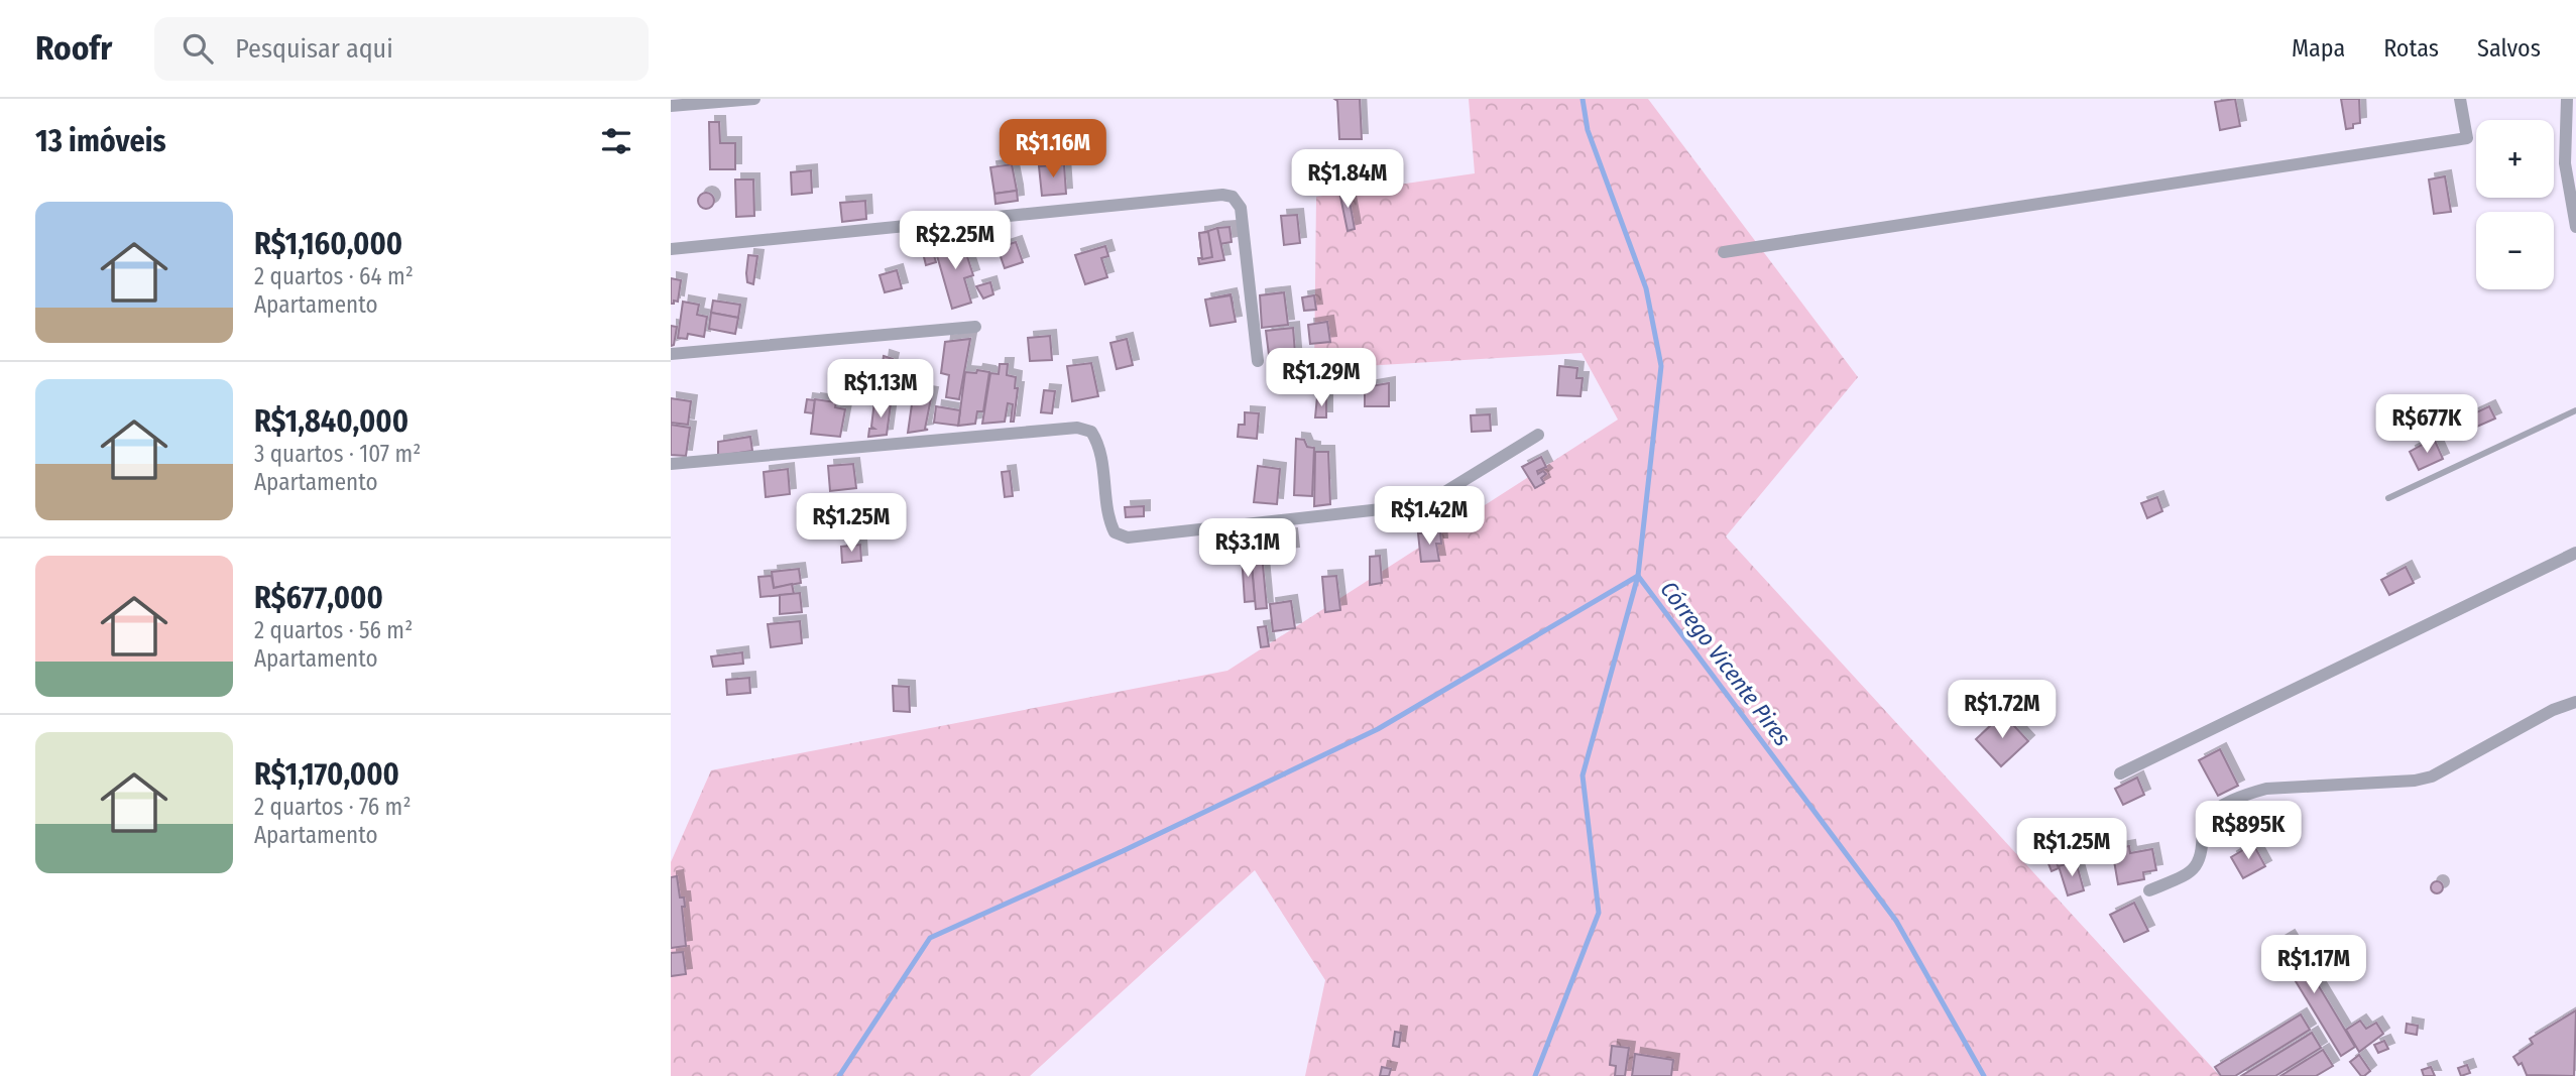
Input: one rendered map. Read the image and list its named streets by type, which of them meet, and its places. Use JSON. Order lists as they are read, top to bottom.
{
  "water": ["Córrego Vicente Pires"],
  "page": {
    "header": "Roofr",
    "search": "Pesquisar aqui",
    "nav": ["Mapa", "Rotas", "Salvos"],
    "heading": "13 imóveis",
    "price": [
      "R$1.16M",
      "R$1.84M",
      "R$2.25M",
      "R$1.29M",
      "R$1.13M",
      "R$677K",
      "R$1.42M",
      "R$1.25M",
      "R$3.1M",
      "R$1.72M",
      "R$895K",
      "R$1.25M",
      "R$1.17M"
    ],
    "map_buttons": ["+", "−"],
    "list": [
      {
        "name": "R$1,160,000",
        "note": "2 quartos · 64 m² · Apartamento"
      },
      {
        "name": "R$1,840,000",
        "note": "3 quartos · 107 m² · Apartamento"
      },
      {
        "name": "R$677,000",
        "note": "2 quartos · 56 m² · Apartamento"
      },
      {
        "name": "R$1,170,000",
        "note": "2 quartos · 76 m² · Apartamento"
      }
    ]
  }
}
